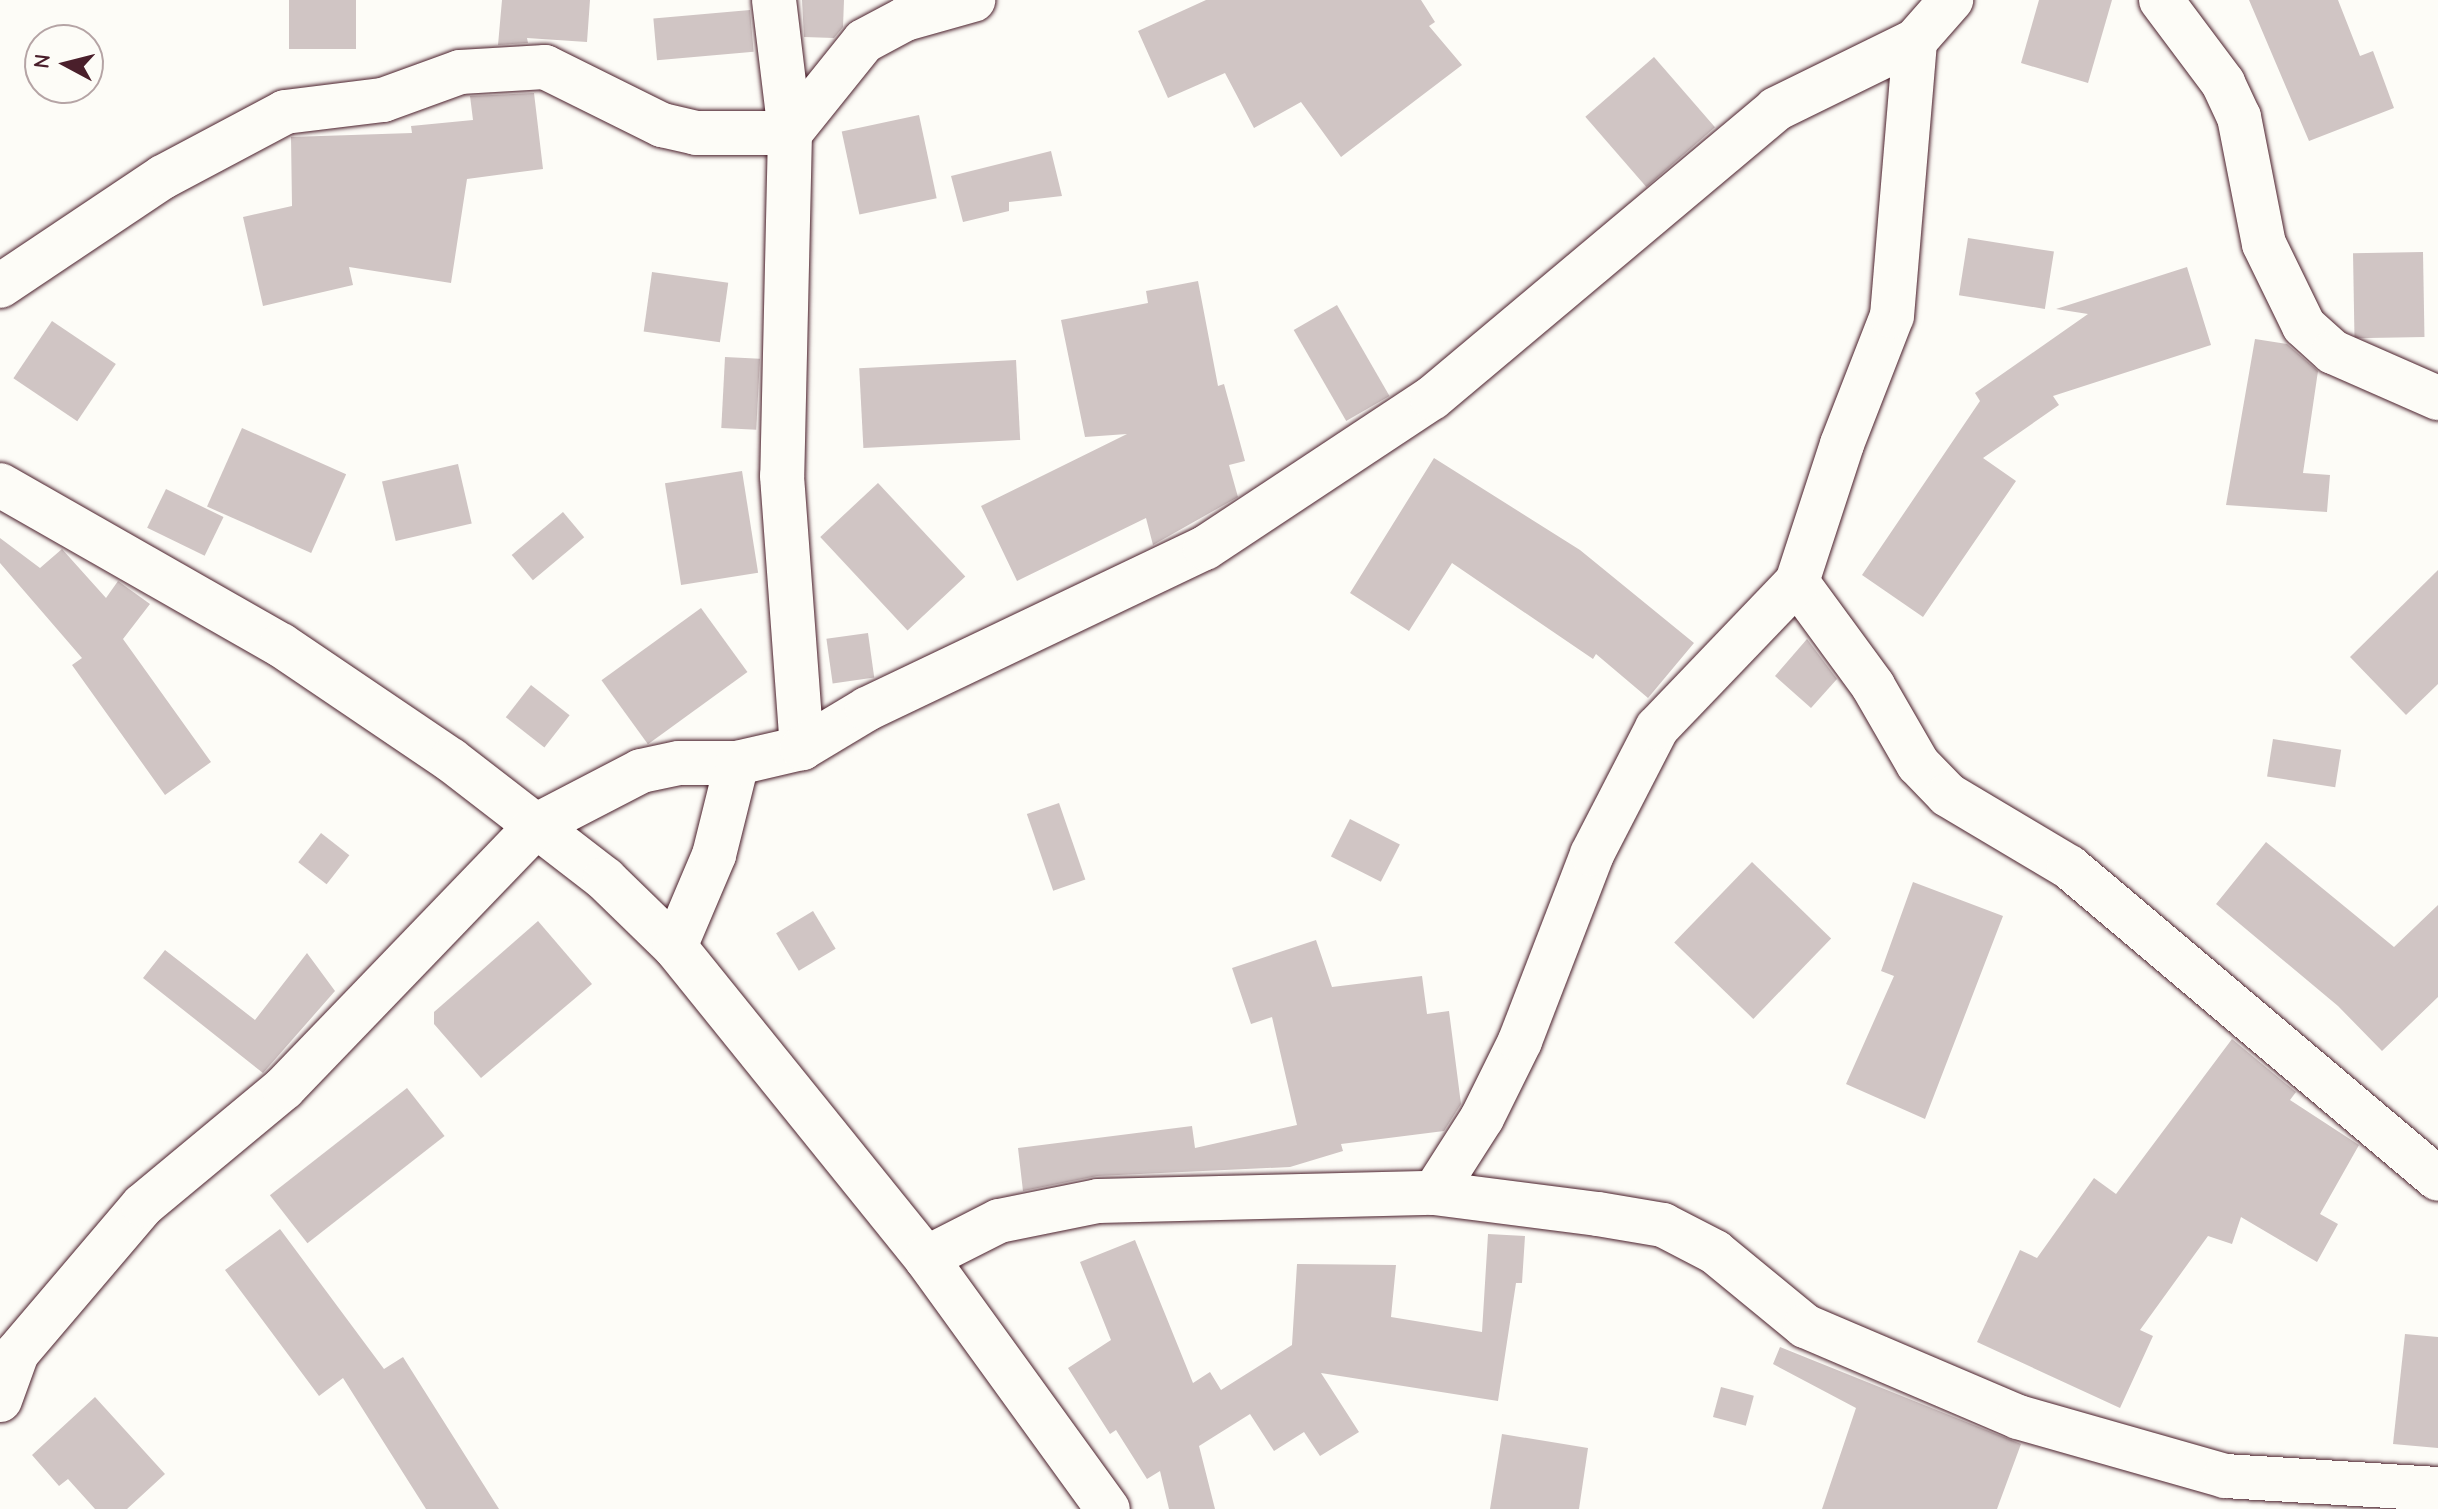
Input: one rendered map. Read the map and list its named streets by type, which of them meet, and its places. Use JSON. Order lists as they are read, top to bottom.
{
  "north": "left"
}
